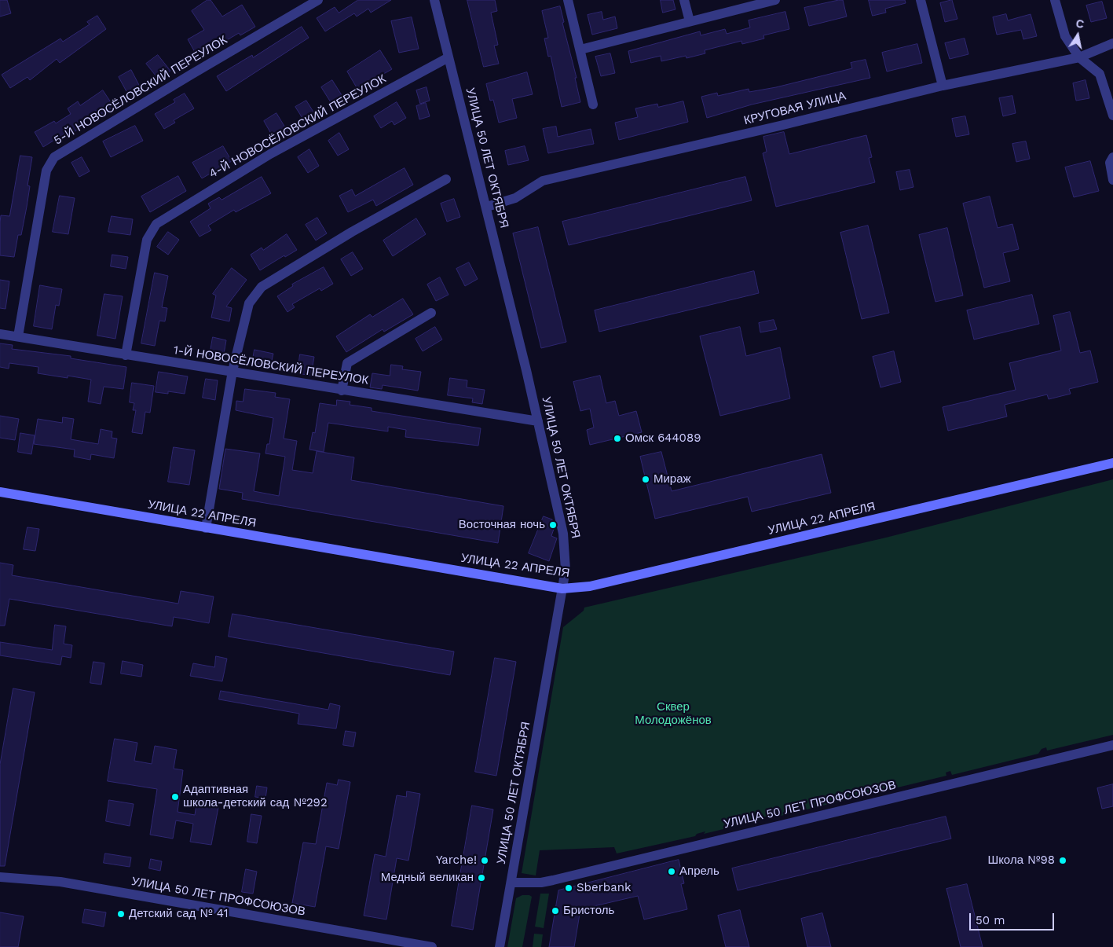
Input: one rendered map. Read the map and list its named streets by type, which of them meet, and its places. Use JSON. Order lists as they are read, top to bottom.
{
  "streets": {
    "main road": ["УЛИЦА 22 АПРЕЛЯ"],
    "street": [
      "5-Й НОВОСЁЛОВСКИЙ ПЕРЕУЛОК",
      "КРУГОВАЯ УЛИЦА",
      "4-Й НОВОСЁЛОВСКИЙ ПЕРЕУЛОК",
      "УЛИЦА 50 ЛЕТ ОКТЯБРЯ",
      "1-Й НОВОСЁЛОВСКИЙ ПЕРЕУЛОК",
      "УЛИЦА 50 ЛЕТ ПРОФСОЮЗОВ"
    ]
  },
  "crossings": [
    ["5-Й НОВОСЁЛОВСКИЙ ПЕРЕУЛОК", "1-Й НОВОСЁЛОВСКИЙ ПЕРЕУЛОК"],
    ["КРУГОВАЯ УЛИЦА", "УЛИЦА 50 ЛЕТ ОКТЯБРЯ"],
    ["4-Й НОВОСЁЛОВСКИЙ ПЕРЕУЛОК", "УЛИЦА 50 ЛЕТ ОКТЯБРЯ"],
    ["4-Й НОВОСЁЛОВСКИЙ ПЕРЕУЛОК", "1-Й НОВОСЁЛОВСКИЙ ПЕРЕУЛОК"],
    ["УЛИЦА 50 ЛЕТ ОКТЯБРЯ", "1-Й НОВОСЁЛОВСКИЙ ПЕРЕУЛОК"],
    ["УЛИЦА 50 ЛЕТ ОКТЯБРЯ", "УЛИЦА 22 АПРЕЛЯ"],
    ["УЛИЦА 50 ЛЕТ ОКТЯБРЯ", "УЛИЦА 50 ЛЕТ ПРОФСОЮЗОВ"]
  ],
  "parks": ["Сквер Молодожёнов"],
  "places": [
    "Омск 644089",
    "Мираж",
    "Восточная ночь",
    "Адаптивная школа-детский сад №292",
    "Yarche!",
    "Школа №98",
    "Апрель",
    "Медный великан",
    "Sberbank",
    "Бристоль",
    "Детский сад № 41"
  ],
  "scale_bar": "50 m",
  "north": "top"
}
